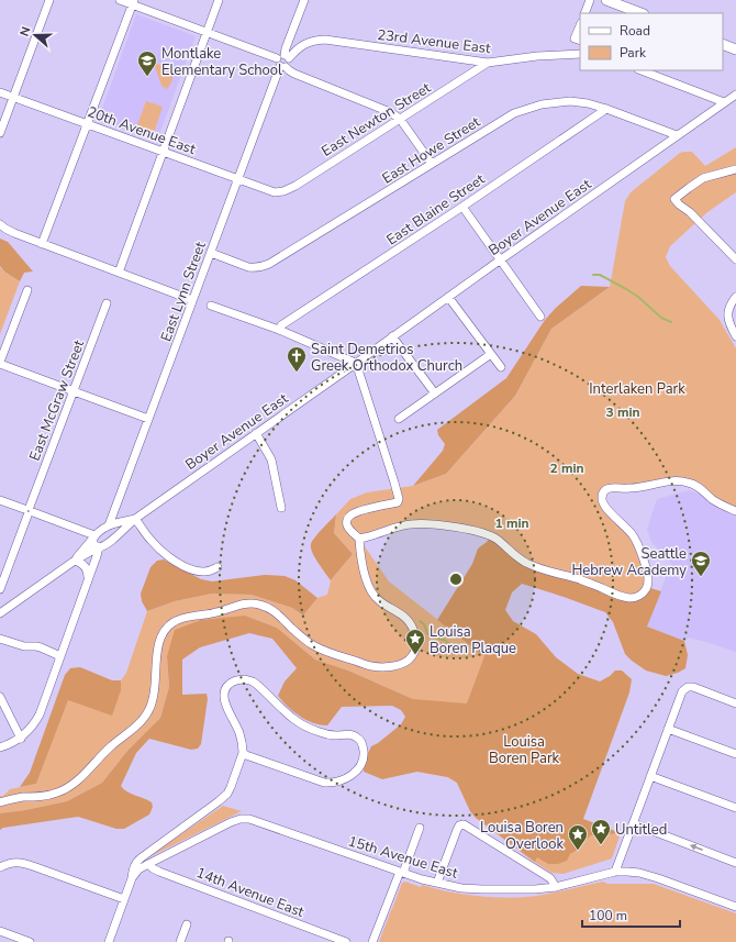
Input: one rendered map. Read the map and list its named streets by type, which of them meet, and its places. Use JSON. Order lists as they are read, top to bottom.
{
  "streets": {
    "street": [
      "23rd Avenue East",
      "East Newton Street",
      "20th Avenue East",
      "East Howe Street",
      "East Blaine Street",
      "Boyer Avenue East",
      "East Lynn Street",
      "East McGraw Street",
      "15th Avenue East",
      "14th Avenue East"
    ]
  },
  "crossings": [
    ["23rd Avenue East", "East Newton Street"],
    ["23rd Avenue East", "East Lynn Street"],
    ["East Newton Street", "20th Avenue East"],
    ["20th Avenue East", "East Lynn Street"],
    ["East Howe Street", "East Blaine Street"],
    ["East Howe Street", "Boyer Avenue East"],
    ["East Howe Street", "East Lynn Street"],
    ["Boyer Avenue East", "East Lynn Street"],
    ["15th Avenue East", "14th Avenue East"]
  ],
  "parks": ["Interlaken Park", "Louisa Boren Park"],
  "places": {
    "school or university": ["Montlake Elementary School", "Seattle Hebrew Academy"],
    "church": ["Saint Demetrios Greek Orthodox Church"],
    "place": ["Louisa Boren Plaque", "Untitled", "Louisa Boren Overlook"]
  },
  "legend": ["Road", "Park"],
  "scale_bar": "100 m",
  "north": "left",
  "rings": ["3 min", "2 min", "1 min"]
}
